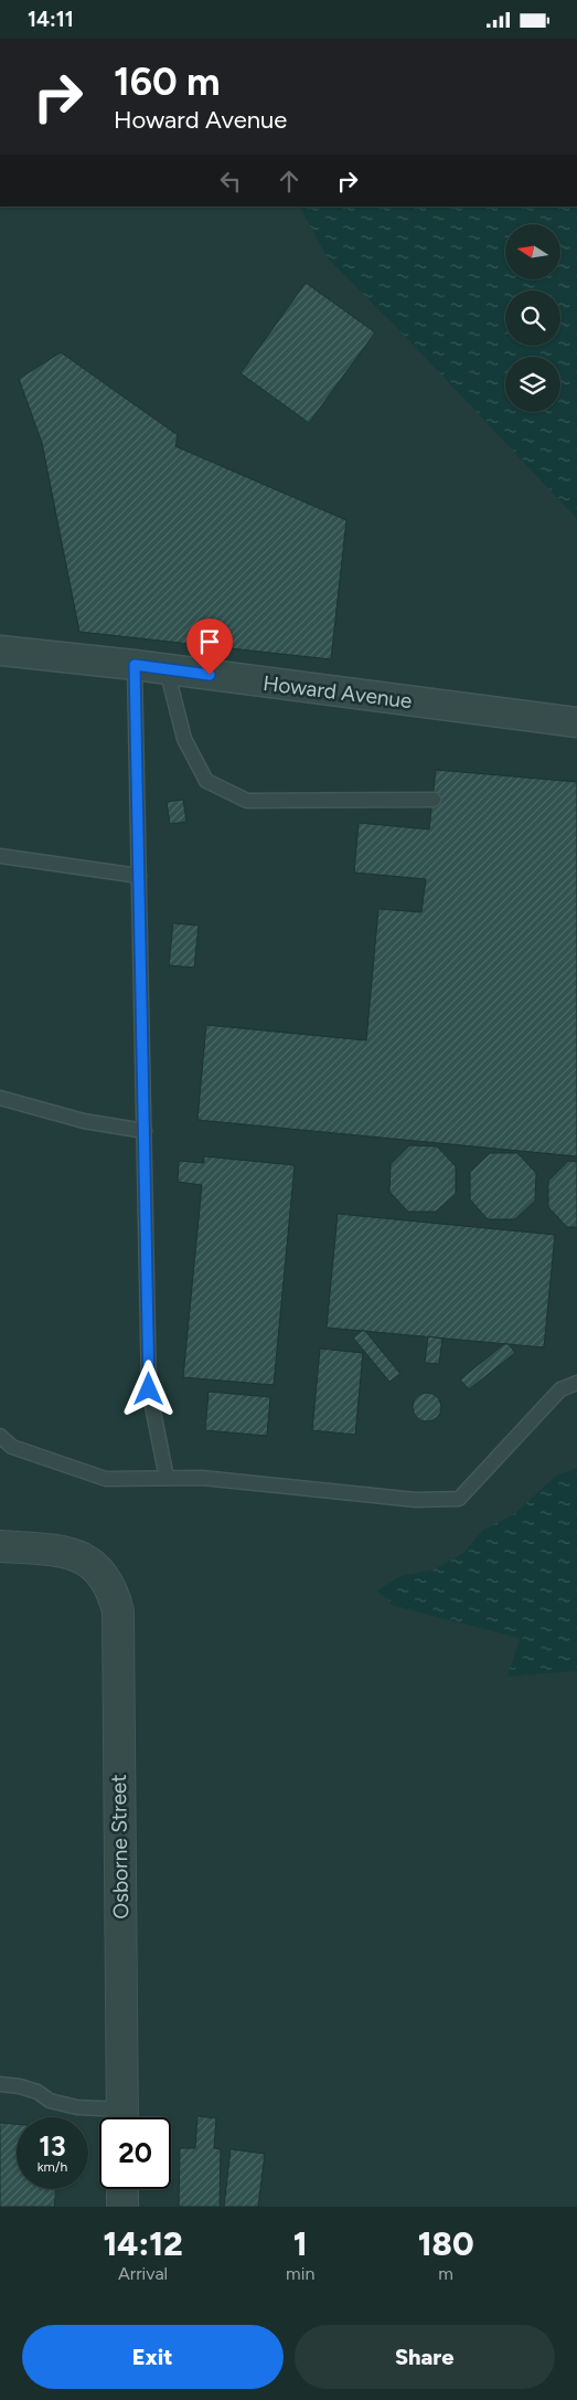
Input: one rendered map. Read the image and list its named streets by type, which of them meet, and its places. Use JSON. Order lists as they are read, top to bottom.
{
  "streets": {
    "street": ["Howard Avenue", "Osborne Street"]
  },
  "north": "left",
  "page": {
    "status": "14:11",
    "turn": ["160 m", "Howard Avenue"],
    "speed": "13 km/h",
    "limit": "20",
    "eta": [
      "14:12",
      "Arrival",
      "1",
      "min",
      "180",
      "m"
    ],
    "buttons": ["Exit", "Share"]
  }
}
